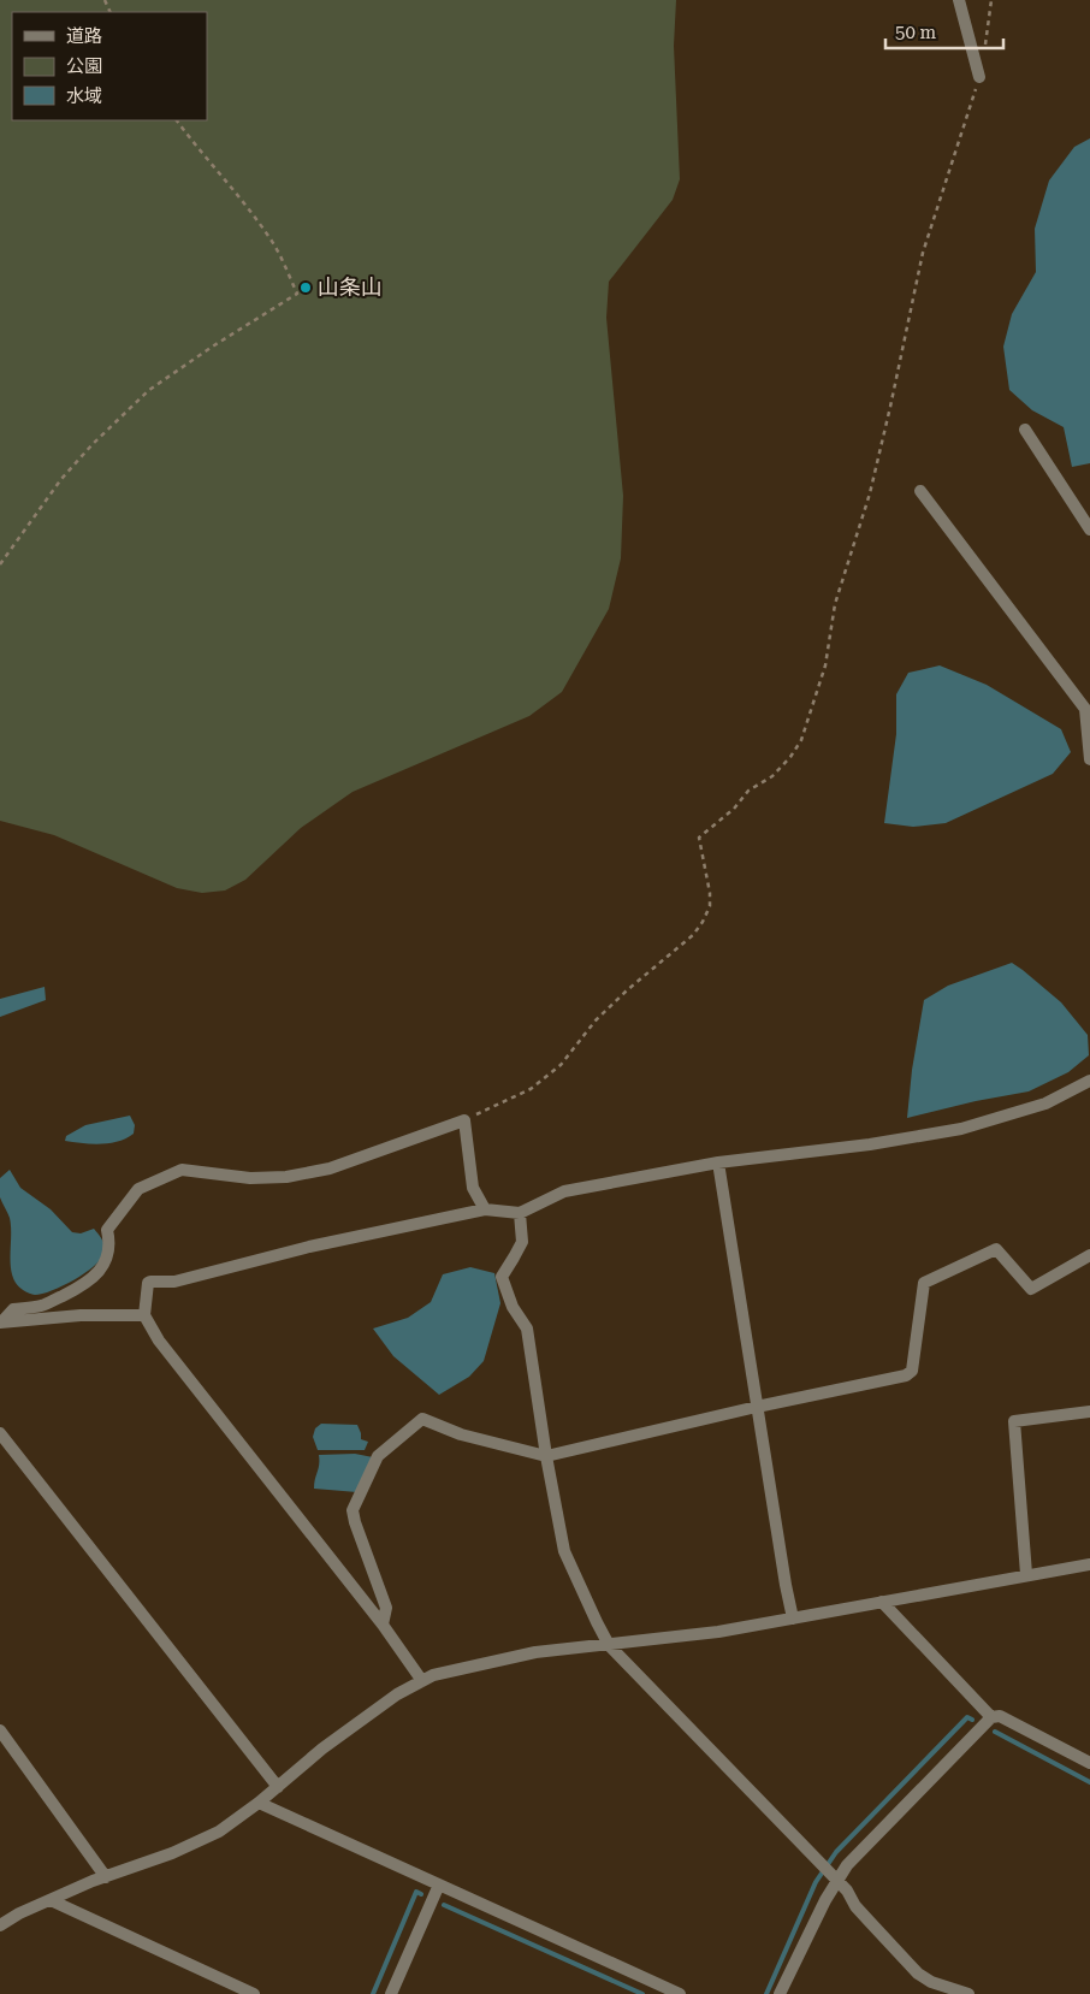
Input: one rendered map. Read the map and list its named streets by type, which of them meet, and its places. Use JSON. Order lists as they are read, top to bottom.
{
  "places": ["山条山"],
  "legend": ["道路", "公園", "水域"],
  "scale_bar": "50 m"
}
